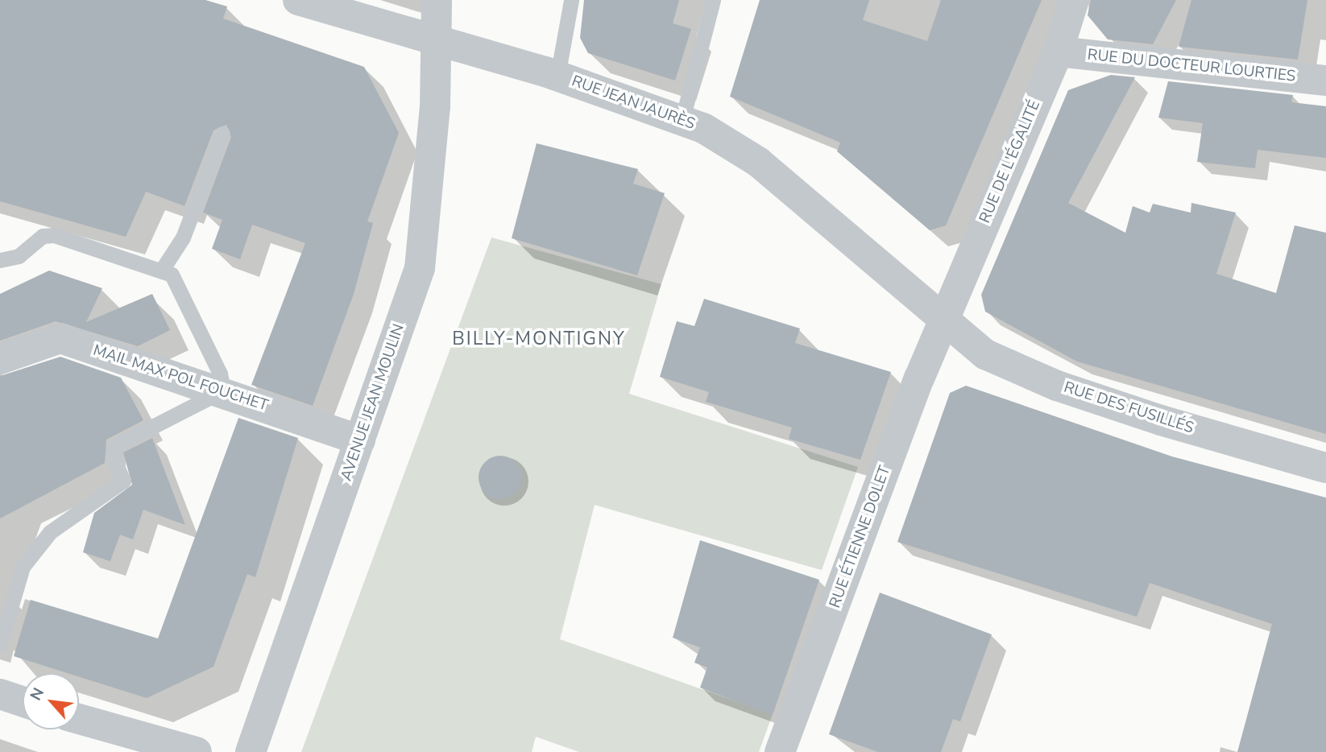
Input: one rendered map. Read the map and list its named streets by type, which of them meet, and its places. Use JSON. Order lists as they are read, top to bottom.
{
  "streets": {
    "street": [
      "RUE DU DOCTEUR LOURTIES",
      "RUE JEAN JAURÈS",
      "RUE DE L'ÉGALITÉ",
      "MAIL MAX POL FOUCHET",
      "AVENUE JEAN MOULIN",
      "RUE DES FUSILLÉS",
      "RUE ÉTIENNE DOLET"
    ]
  },
  "crossings": [
    ["RUE DU DOCTEUR LOURTIES", "RUE DE L'ÉGALITÉ"],
    ["RUE JEAN JAURÈS", "RUE DE L'ÉGALITÉ"],
    ["RUE JEAN JAURÈS", "AVENUE JEAN MOULIN"],
    ["RUE JEAN JAURÈS", "RUE DES FUSILLÉS"],
    ["RUE JEAN JAURÈS", "RUE ÉTIENNE DOLET"],
    ["RUE DE L'ÉGALITÉ", "RUE DES FUSILLÉS"],
    ["RUE DE L'ÉGALITÉ", "RUE ÉTIENNE DOLET"],
    ["MAIL MAX POL FOUCHET", "AVENUE JEAN MOULIN"],
    ["RUE DES FUSILLÉS", "RUE ÉTIENNE DOLET"]
  ],
  "districts": ["BILLY-MONTIGNY"],
  "north": "top left"
}
